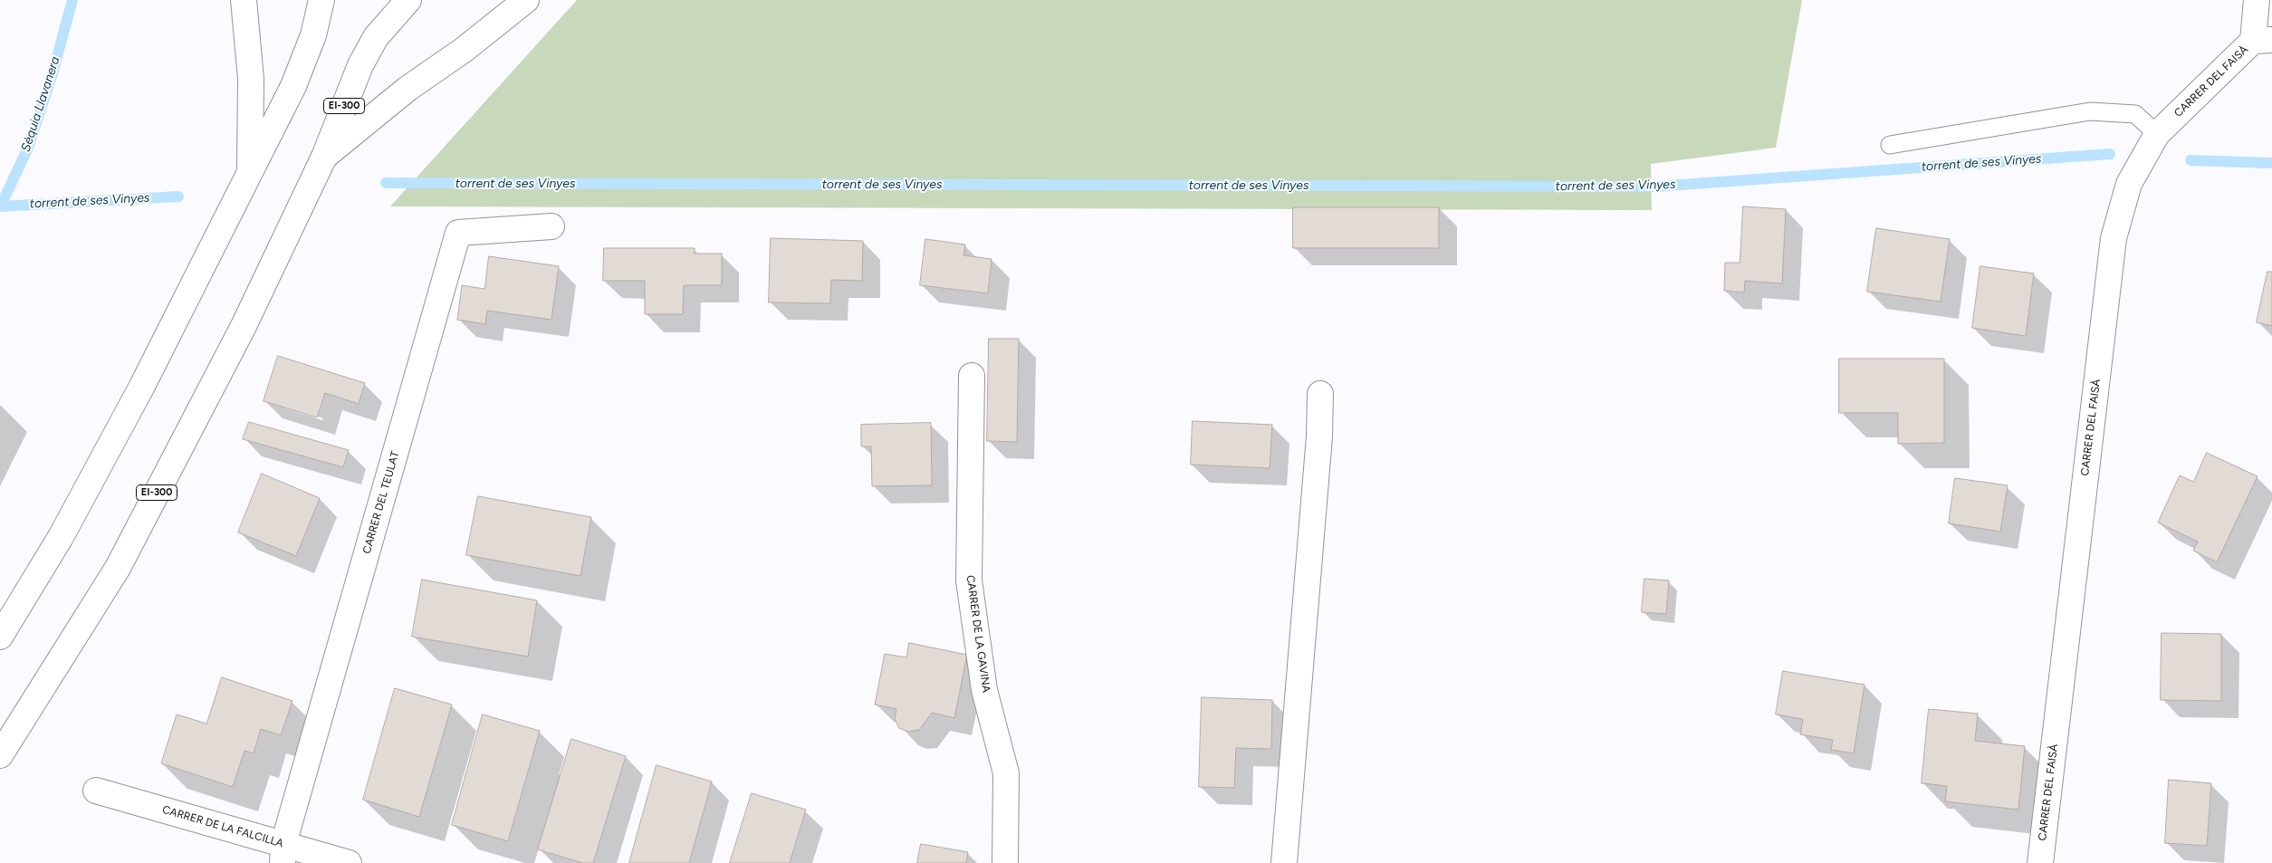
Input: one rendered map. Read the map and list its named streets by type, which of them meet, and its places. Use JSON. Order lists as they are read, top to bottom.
{
  "streets": {
    "main road": [
      "CARRER DEL FAISÀ",
      "EI-300",
      "CARRER DEL TEULAT",
      "CARRER DE LA GAVINA",
      "CARRER DE LA FALCILLA"
    ]
  },
  "crossings": [
    ["CARRER DEL TEULAT", "CARRER DE LA FALCILLA"]
  ],
  "water": ["Sèquia Llavanera", "torrent de ses Vinyes"]
}
